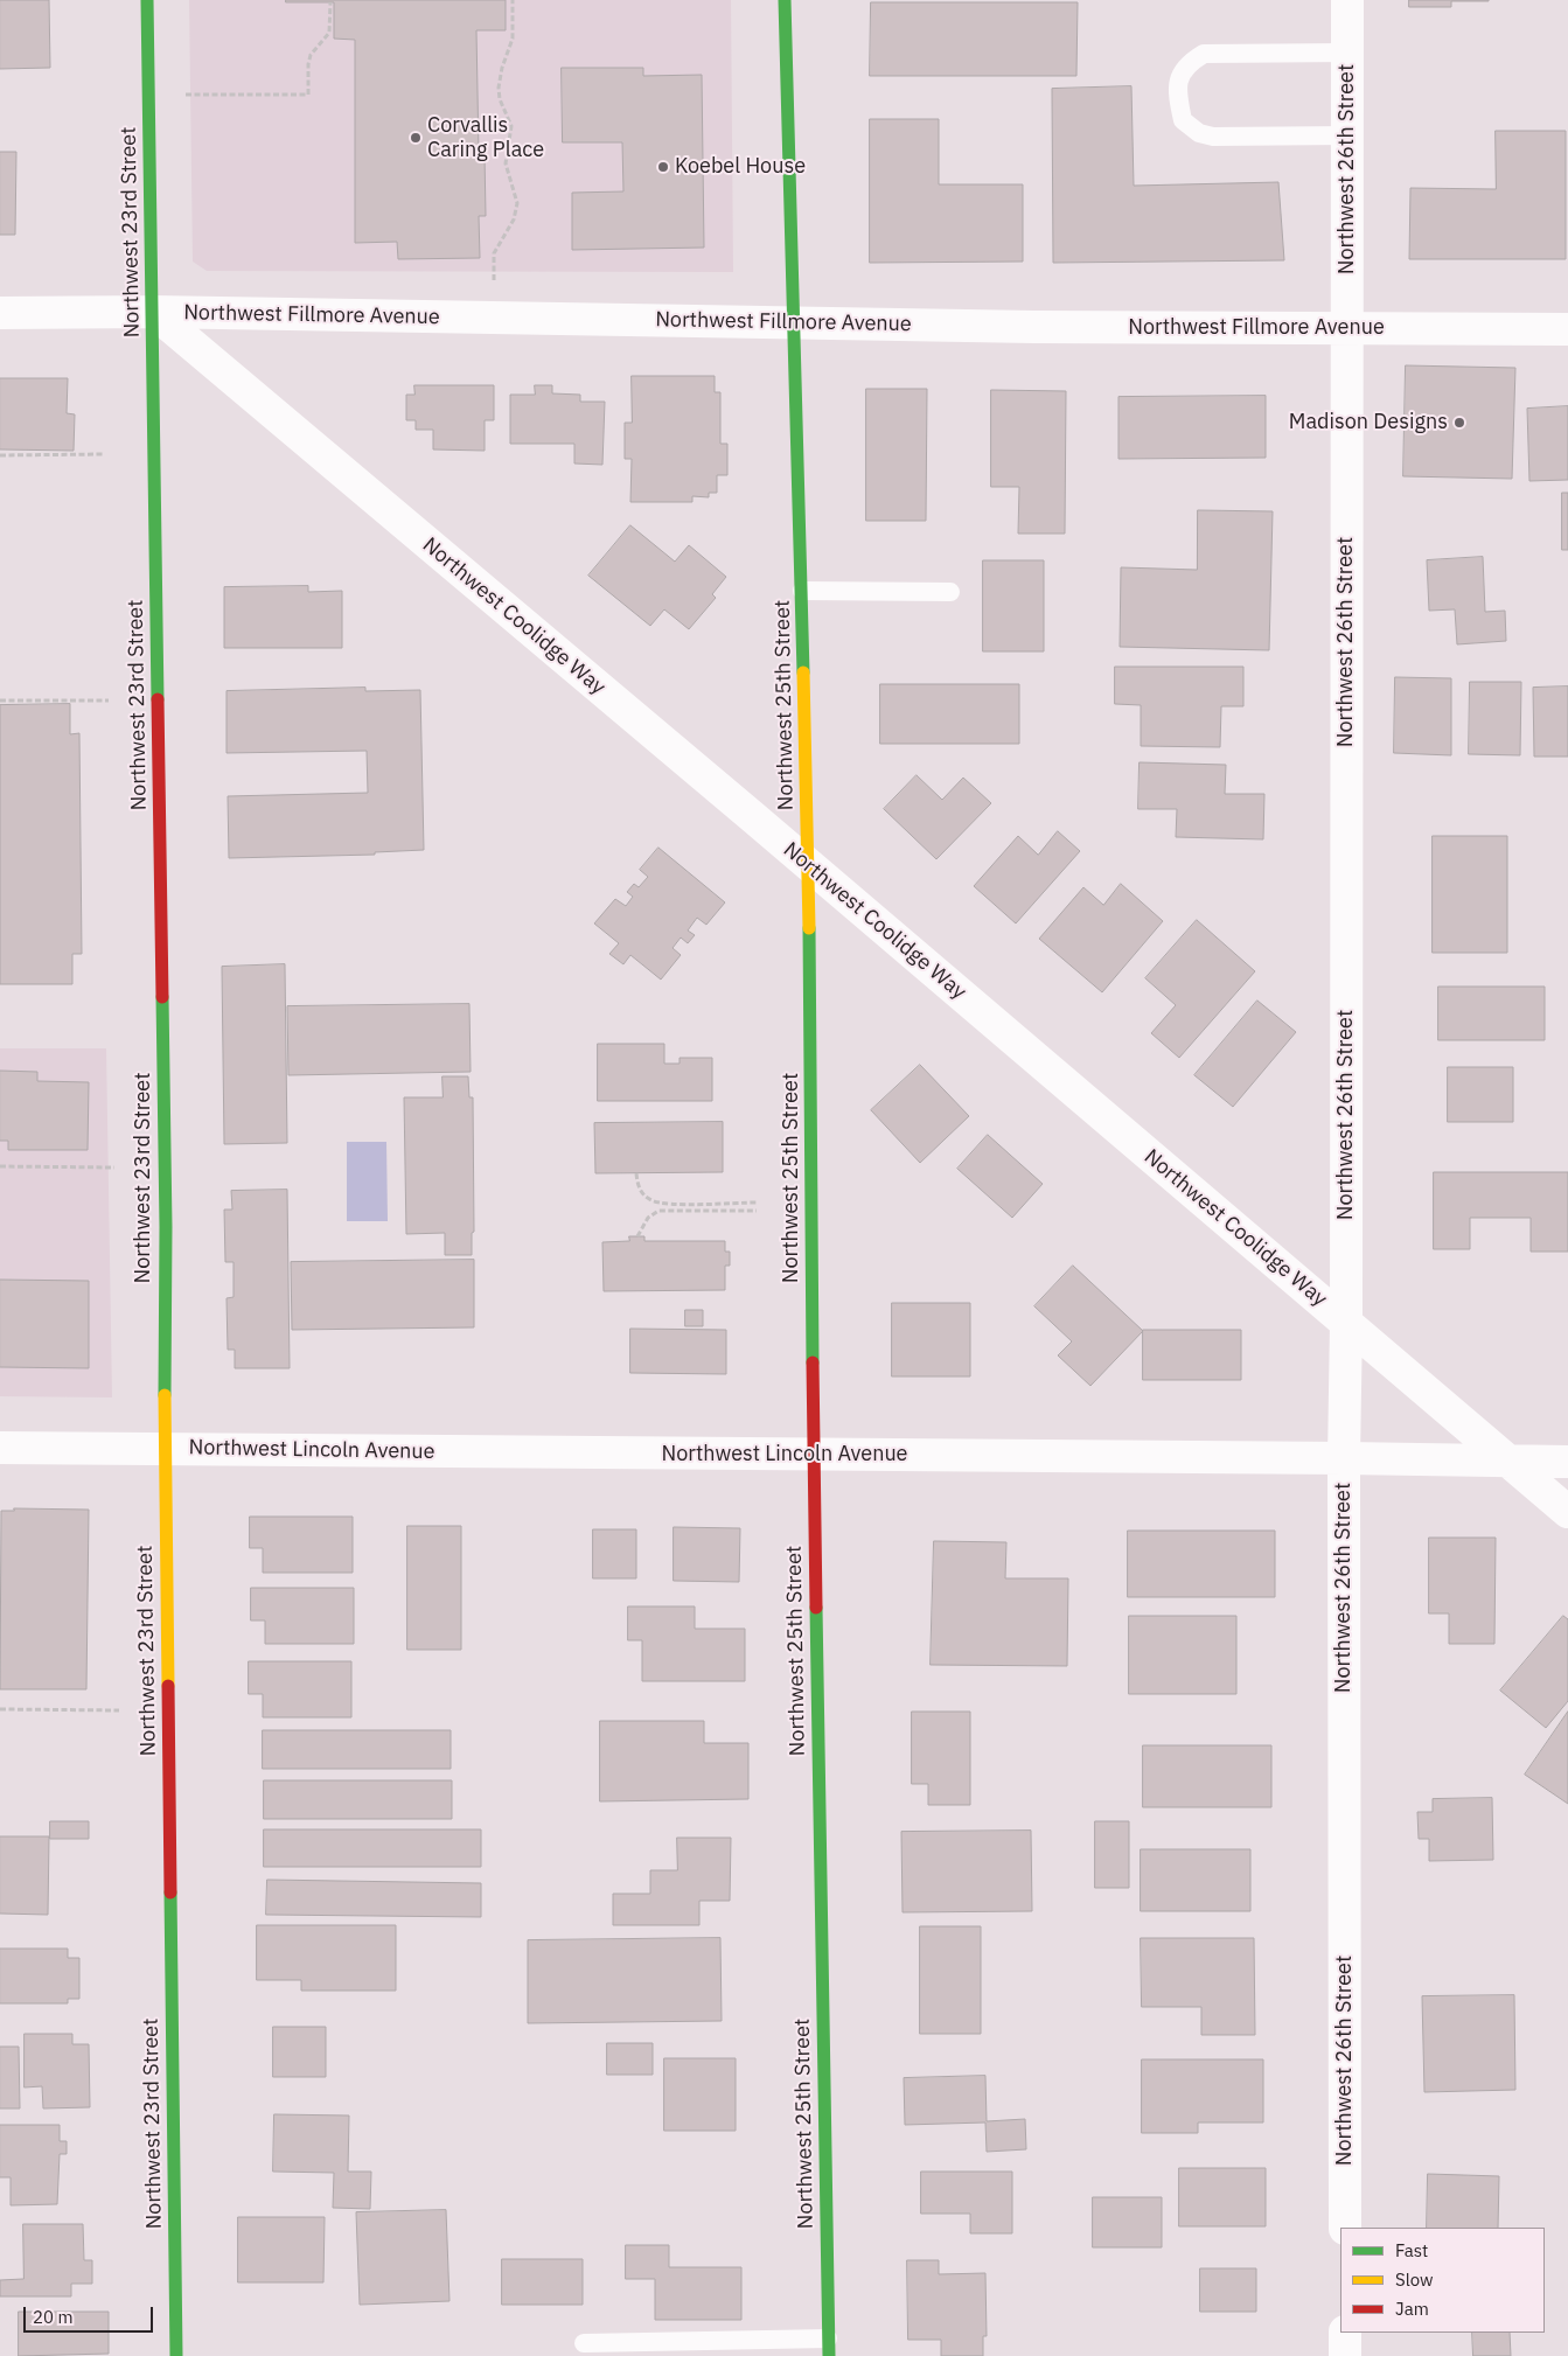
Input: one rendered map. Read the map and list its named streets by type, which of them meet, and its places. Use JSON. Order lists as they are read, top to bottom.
{
  "streets": {
    "street": [
      "Northwest 26th Street",
      "Northwest 23rd Street",
      "Northwest Fillmore Avenue",
      "Northwest Coolidge Way",
      "Northwest 25th Street",
      "Northwest Lincoln Avenue"
    ]
  },
  "crossings": [
    ["Northwest 26th Street", "Northwest Fillmore Avenue"],
    ["Northwest 26th Street", "Northwest Coolidge Way"],
    ["Northwest 26th Street", "Northwest Lincoln Avenue"],
    ["Northwest 23rd Street", "Northwest Fillmore Avenue"],
    ["Northwest 23rd Street", "Northwest Coolidge Way"],
    ["Northwest 23rd Street", "Northwest Lincoln Avenue"],
    ["Northwest Fillmore Avenue", "Northwest Coolidge Way"],
    ["Northwest Fillmore Avenue", "Northwest 25th Street"],
    ["Northwest Coolidge Way", "Northwest 25th Street"],
    ["Northwest Coolidge Way", "Northwest Lincoln Avenue"],
    ["Northwest 25th Street", "Northwest Lincoln Avenue"]
  ],
  "places": ["Corvallis Caring Place", "Koebel House", "Madison Designs"],
  "legend": ["Fast", "Slow", "Jam"],
  "scale_bar": "20 m"
}
